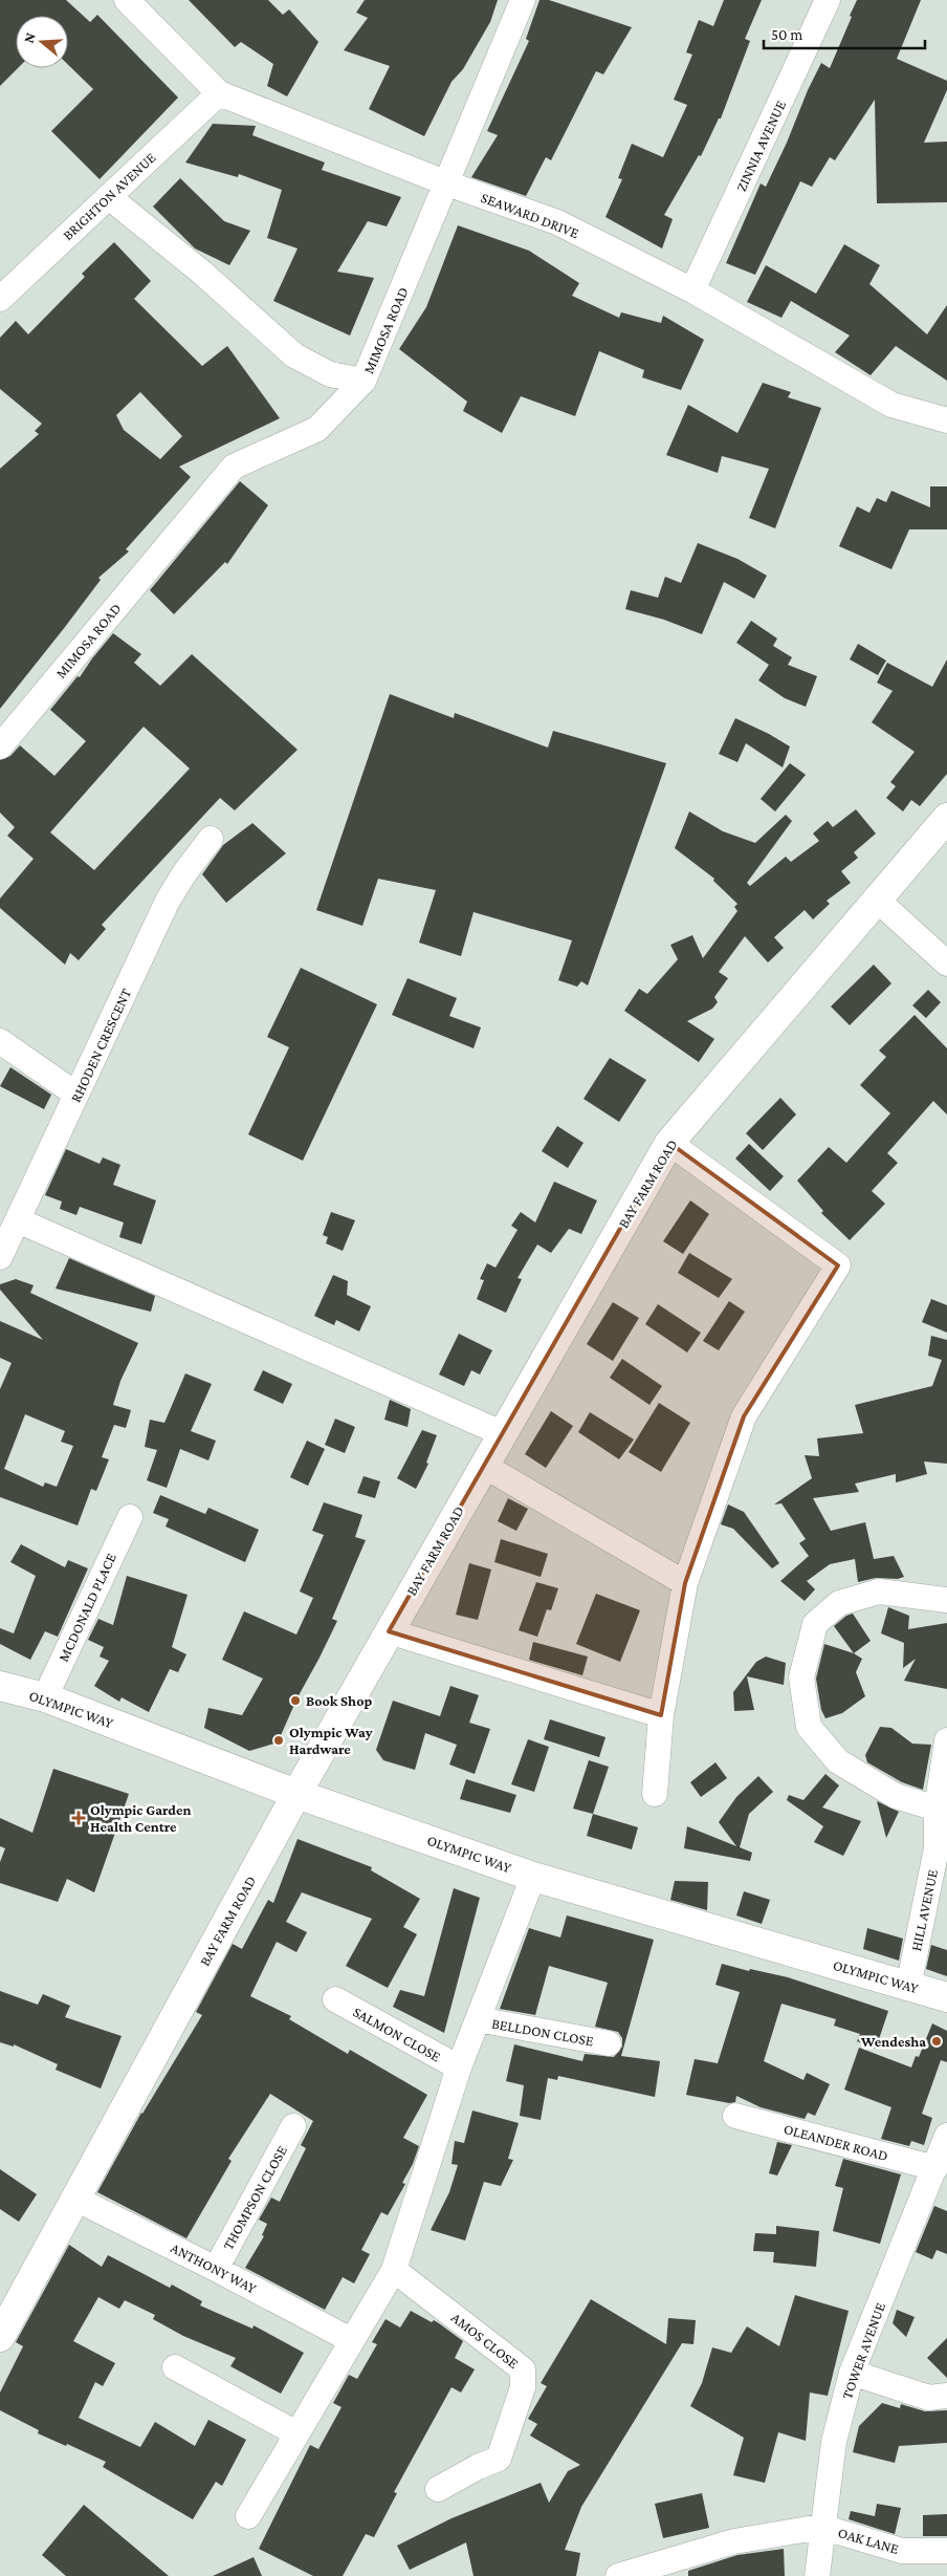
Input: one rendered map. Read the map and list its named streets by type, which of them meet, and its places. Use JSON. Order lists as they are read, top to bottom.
{
  "streets": {
    "street": [
      "ZINNIA AVENUE",
      "BRIGHTON AVENUE",
      "SEAWARD DRIVE",
      "MIMOSA ROAD",
      "RHODEN CRESCENT",
      "BAY FARM ROAD",
      "MCDONALD PLACE",
      "OLYMPIC WAY",
      "HILL AVENUE",
      "BELLDON CLOSE",
      "SALMON CLOSE",
      "OLEANDER ROAD",
      "THOMPSON CLOSE",
      "ANTHONY WAY",
      "AMOS CLOSE",
      "TOWER AVENUE",
      "OAK LANE"
    ]
  },
  "crossings": [
    ["ZINNIA AVENUE", "SEAWARD DRIVE"],
    ["BRIGHTON AVENUE", "SEAWARD DRIVE"],
    ["SEAWARD DRIVE", "MIMOSA ROAD"],
    ["BAY FARM ROAD", "OLYMPIC WAY"],
    ["BAY FARM ROAD", "ANTHONY WAY"],
    ["MCDONALD PLACE", "OLYMPIC WAY"],
    ["OLYMPIC WAY", "HILL AVENUE"],
    ["OLEANDER ROAD", "TOWER AVENUE"],
    ["THOMPSON CLOSE", "ANTHONY WAY"],
    ["TOWER AVENUE", "OAK LANE"]
  ],
  "places": {
    "other": ["Book Shop", "Olympic Way Hardware", "Wendesha"],
    "health": ["Olympic Garden Health Centre"]
  },
  "scale_bar": "50 m",
  "north": "left"
}
